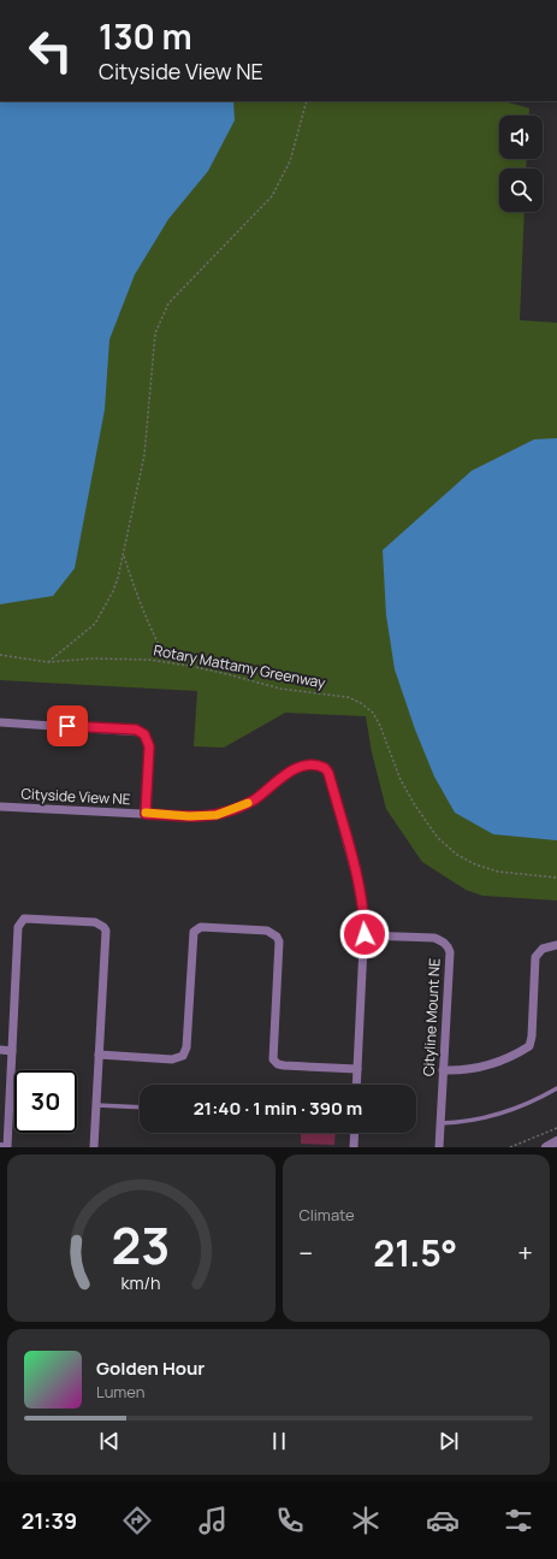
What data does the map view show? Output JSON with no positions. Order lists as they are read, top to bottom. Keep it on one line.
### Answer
{"streets":{"street":["Cityside View NE","Cityline Mount NE"],"path":["Rotary Mattamy Greenway"]},"crossings":[["Cityside View NE","Cityline Mount NE"]],"page":{"turn":["130 m","Cityside View NE"],"limit":"30","trip":"21:40 · 1 min · 390 m","tile":"Climate","heat":["−","21.5°","+"],"song":["Golden Hour","Lumen"],"tabs":"21:39","gauge":["23","km/h"]}}
